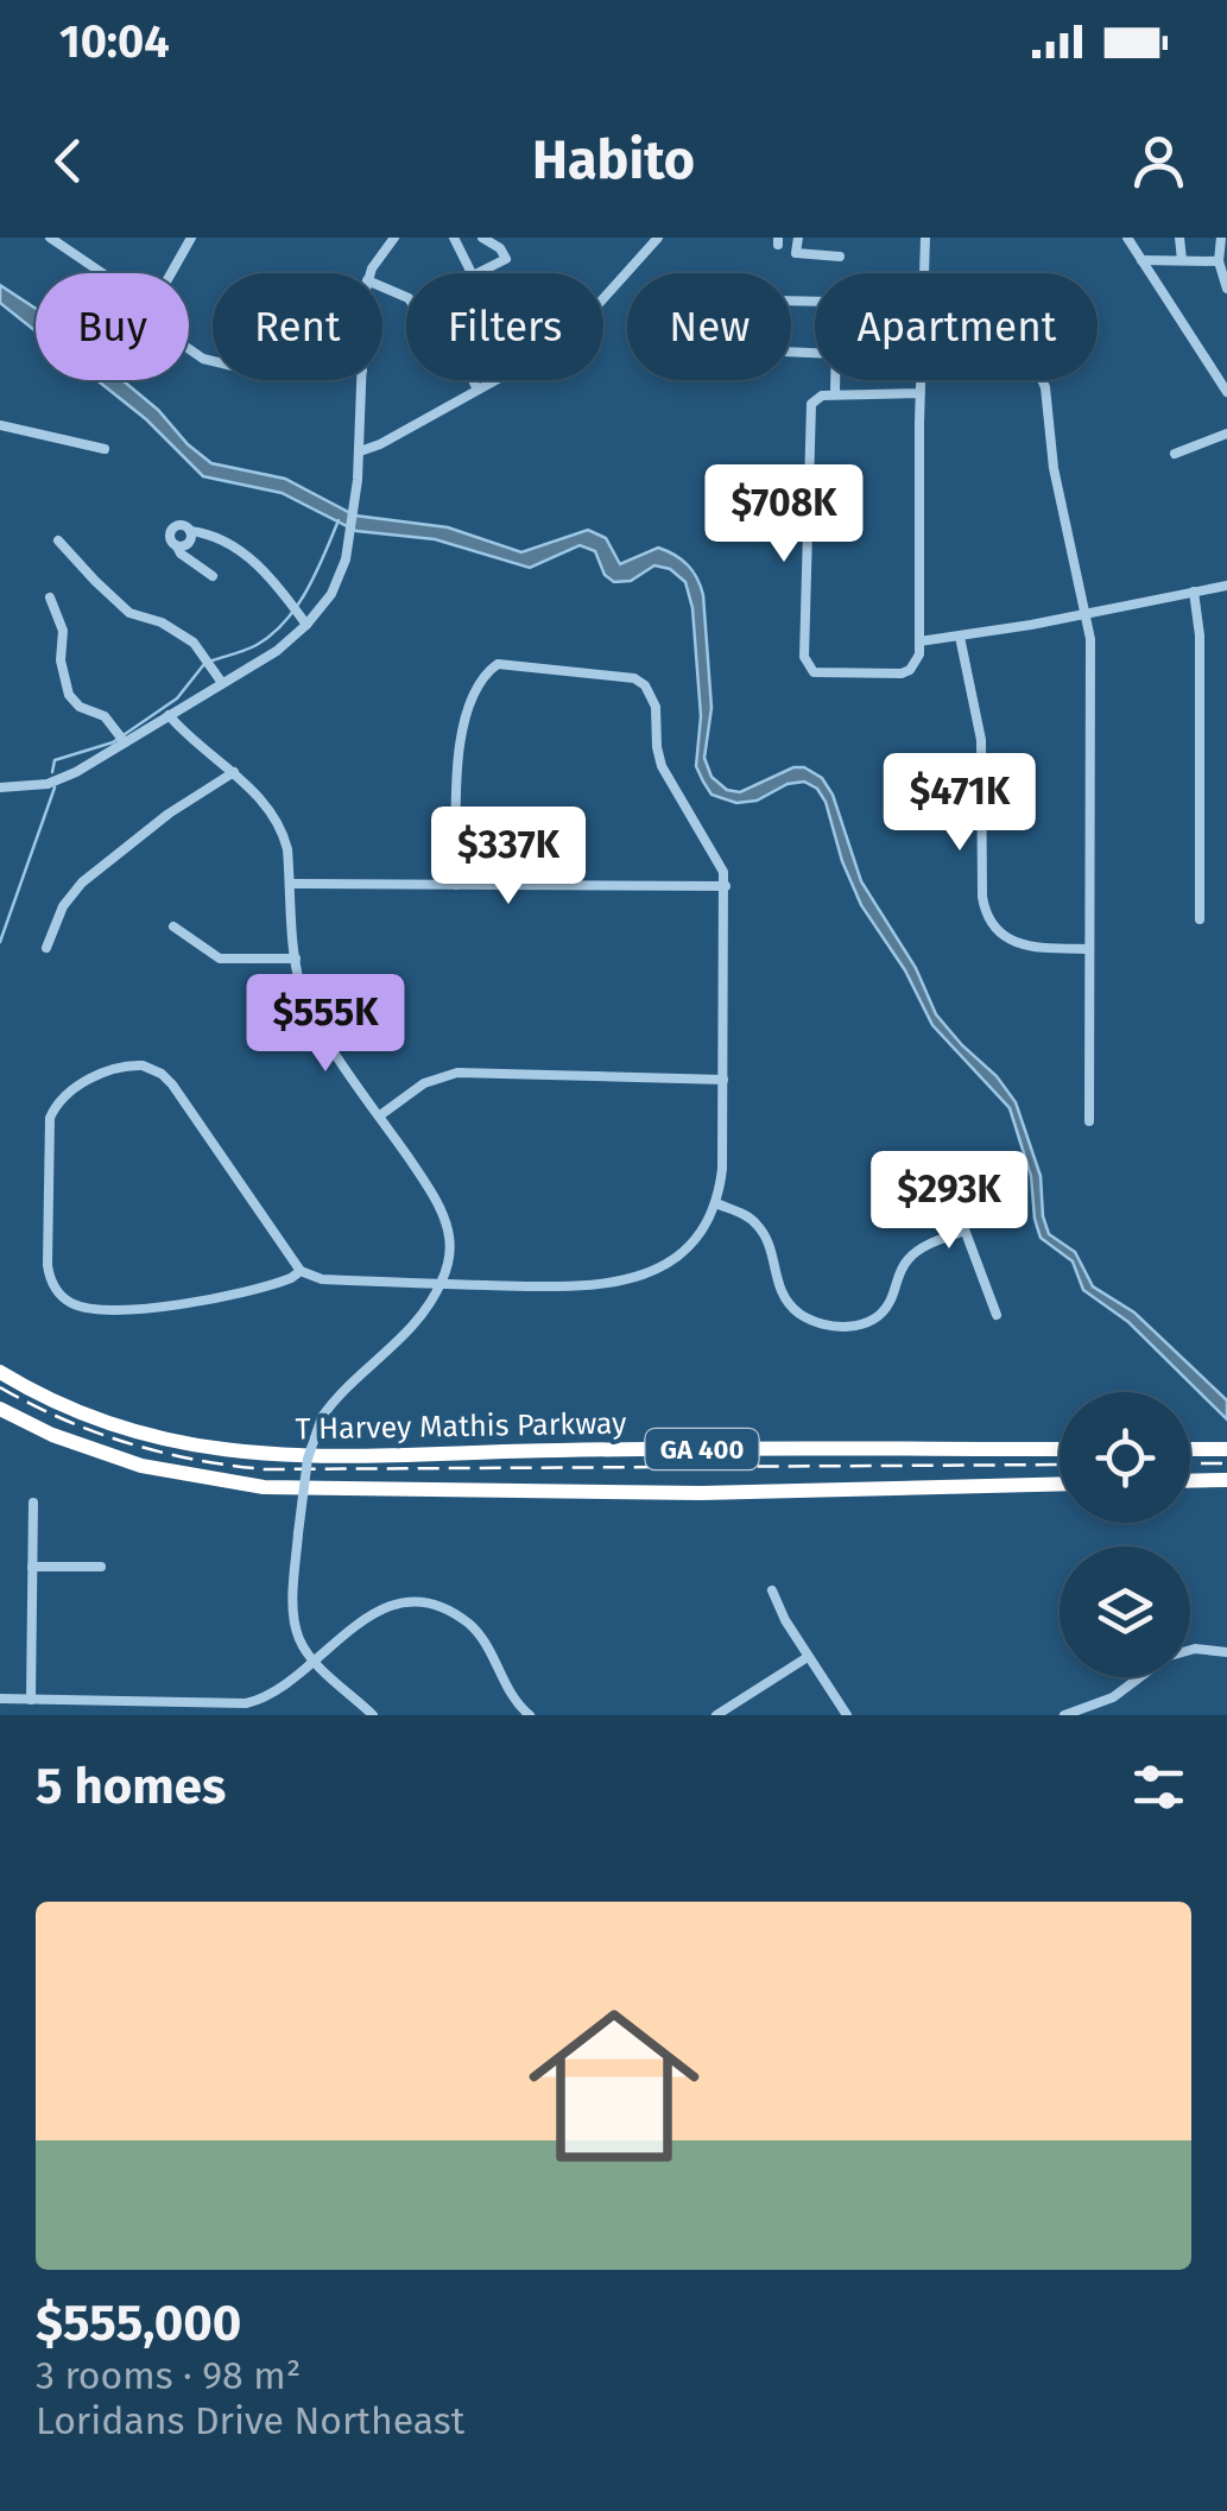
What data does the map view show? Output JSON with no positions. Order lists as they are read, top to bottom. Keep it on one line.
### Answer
{"streets":{"highway":["T Harvey Mathis Parkway","GA 400"]},"page":{"status":"10:04","header":"Habito","chip":["Buy","Rent","Filters","New","Apartment"],"price":["$708K","$471K","$337K","$555K","$293K"],"heading":"5 homes","list":[{"name":"$555,000","note":"3 rooms · 98 m² · Loridans Drive Northeast"}]}}
